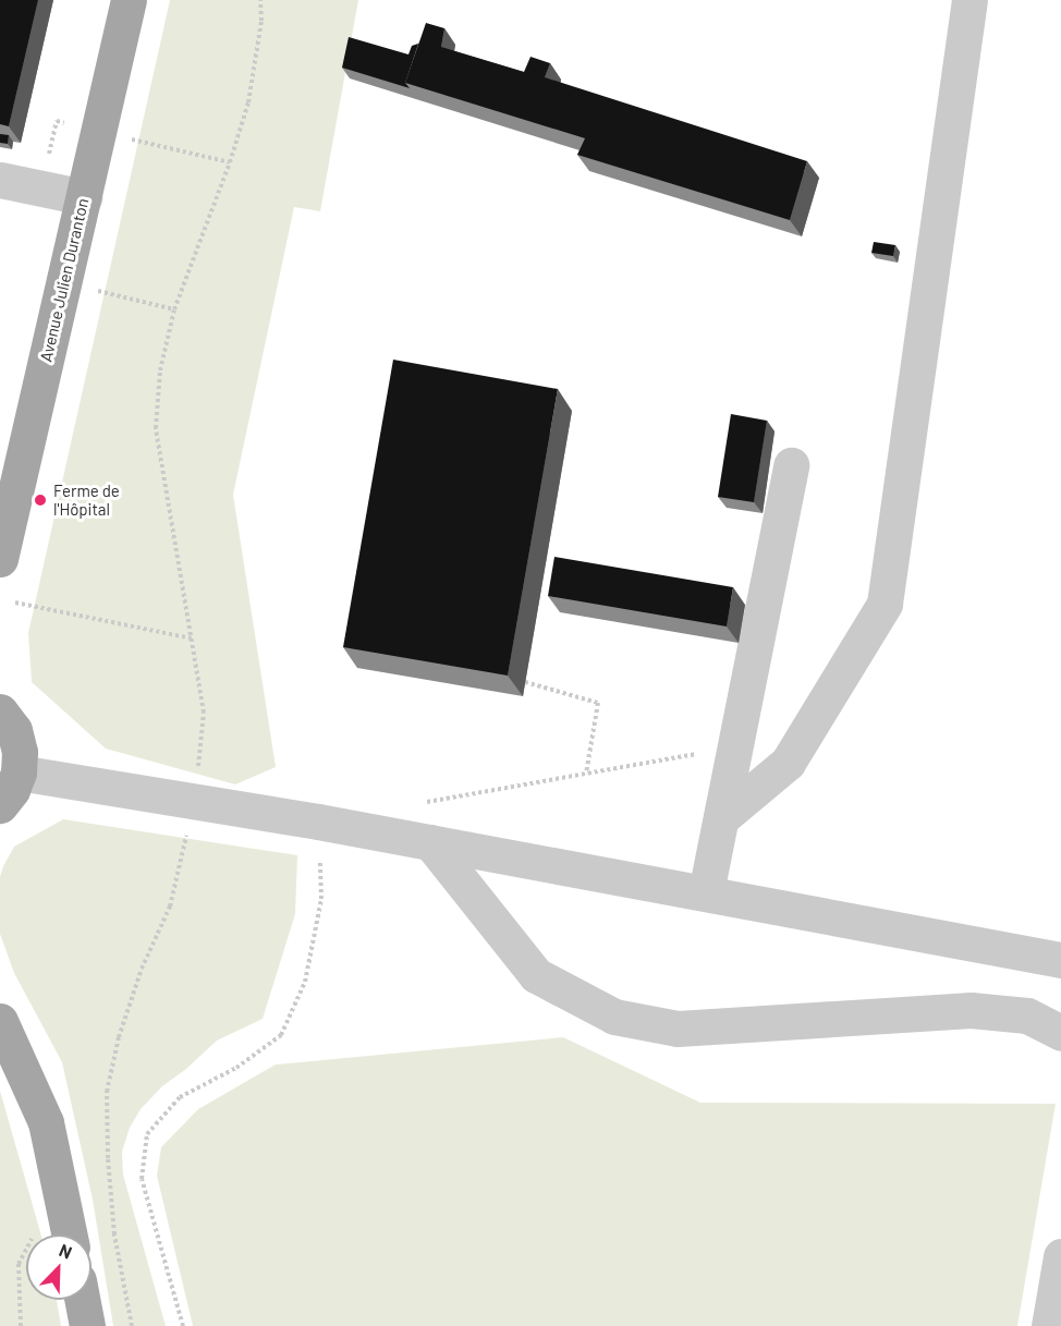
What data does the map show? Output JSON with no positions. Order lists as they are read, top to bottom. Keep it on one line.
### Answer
{"streets":{"main road":["Avenue Julien Duranton"]},"places":["Ferme de l'Hôpital"],"north":"top right"}
